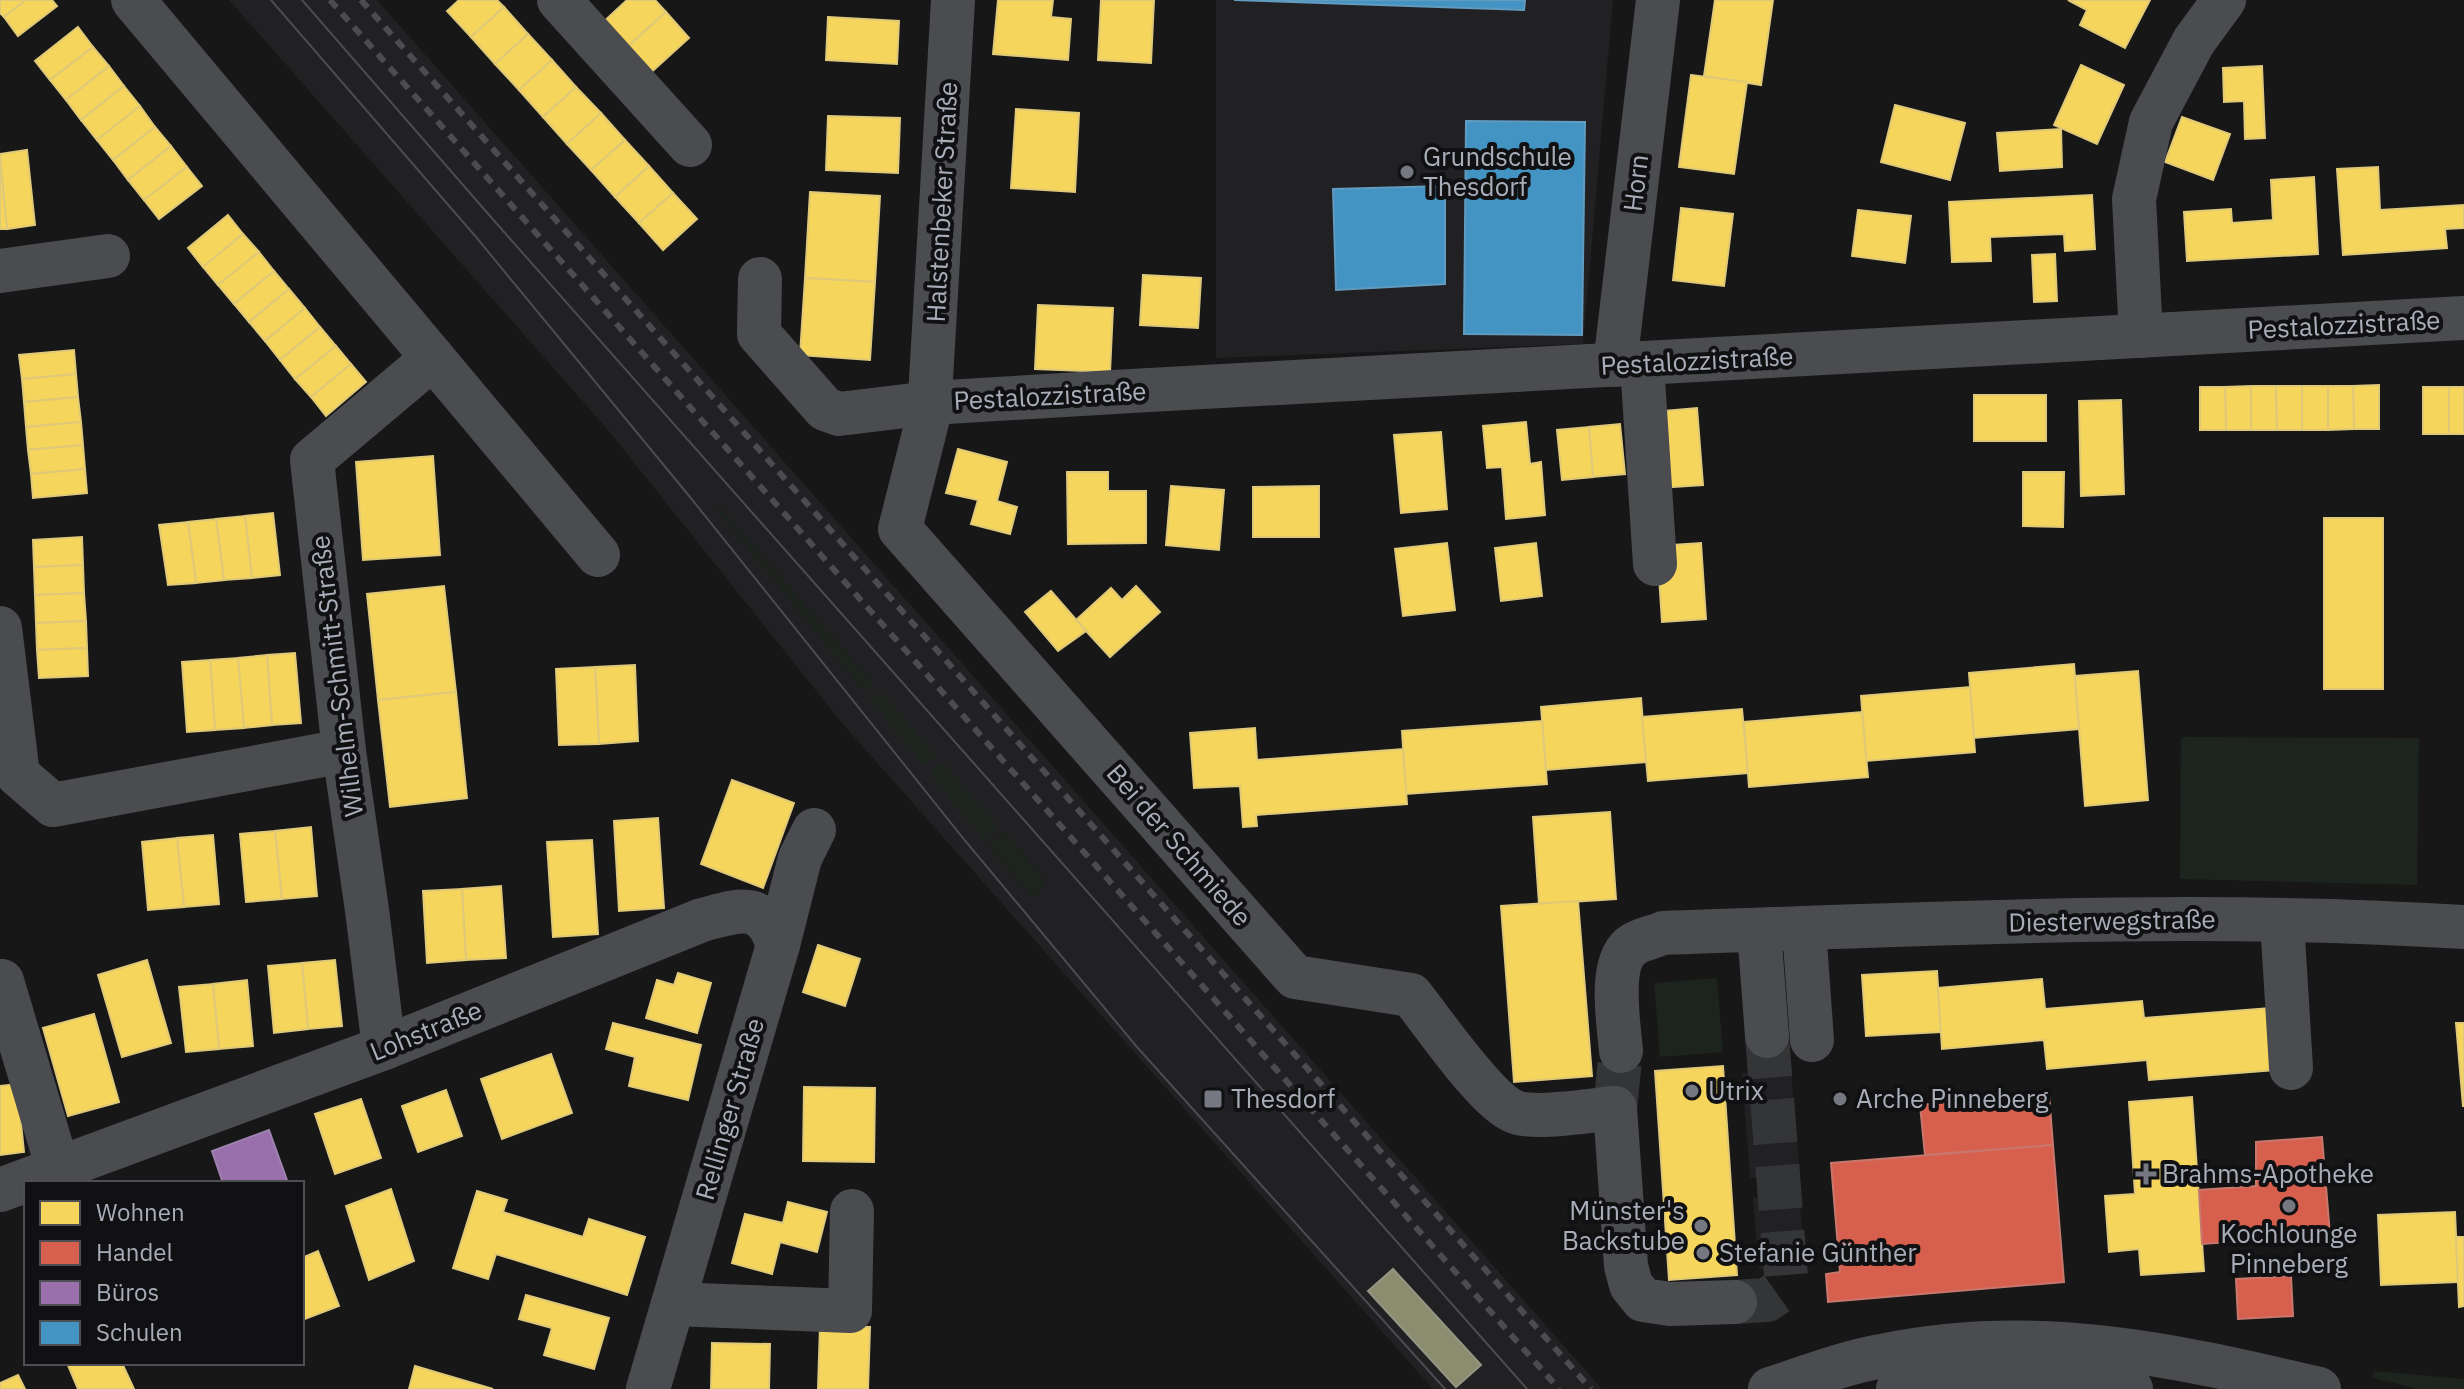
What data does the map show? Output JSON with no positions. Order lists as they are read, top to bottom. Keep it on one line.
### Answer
{"streets":{"street":["Horn","Halstenbeker Straße","Pestalozzistraße","Wilhelm-Schmitt-Straße","Bei der Schmiede","Diesterwegstraße","Lohstraße","Rellinger Straße"]},"crossings":[["Horn","Pestalozzistraße"],["Halstenbeker Straße","Pestalozzistraße"],["Halstenbeker Straße","Bei der Schmiede"],["Pestalozzistraße","Bei der Schmiede"],["Wilhelm-Schmitt-Straße","Lohstraße"],["Lohstraße","Rellinger Straße"]],"places":{"other":["Grundschule Thesdorf","Utrix","Arche Pinneberg","Kochlounge Pinneberg","Münster's Backstube","Stefanie Günther"],"transit":["Thesdorf"],"health":["Brahms-Apotheke"]},"legend":["Wohnen","Handel","Büros","Schulen"]}
